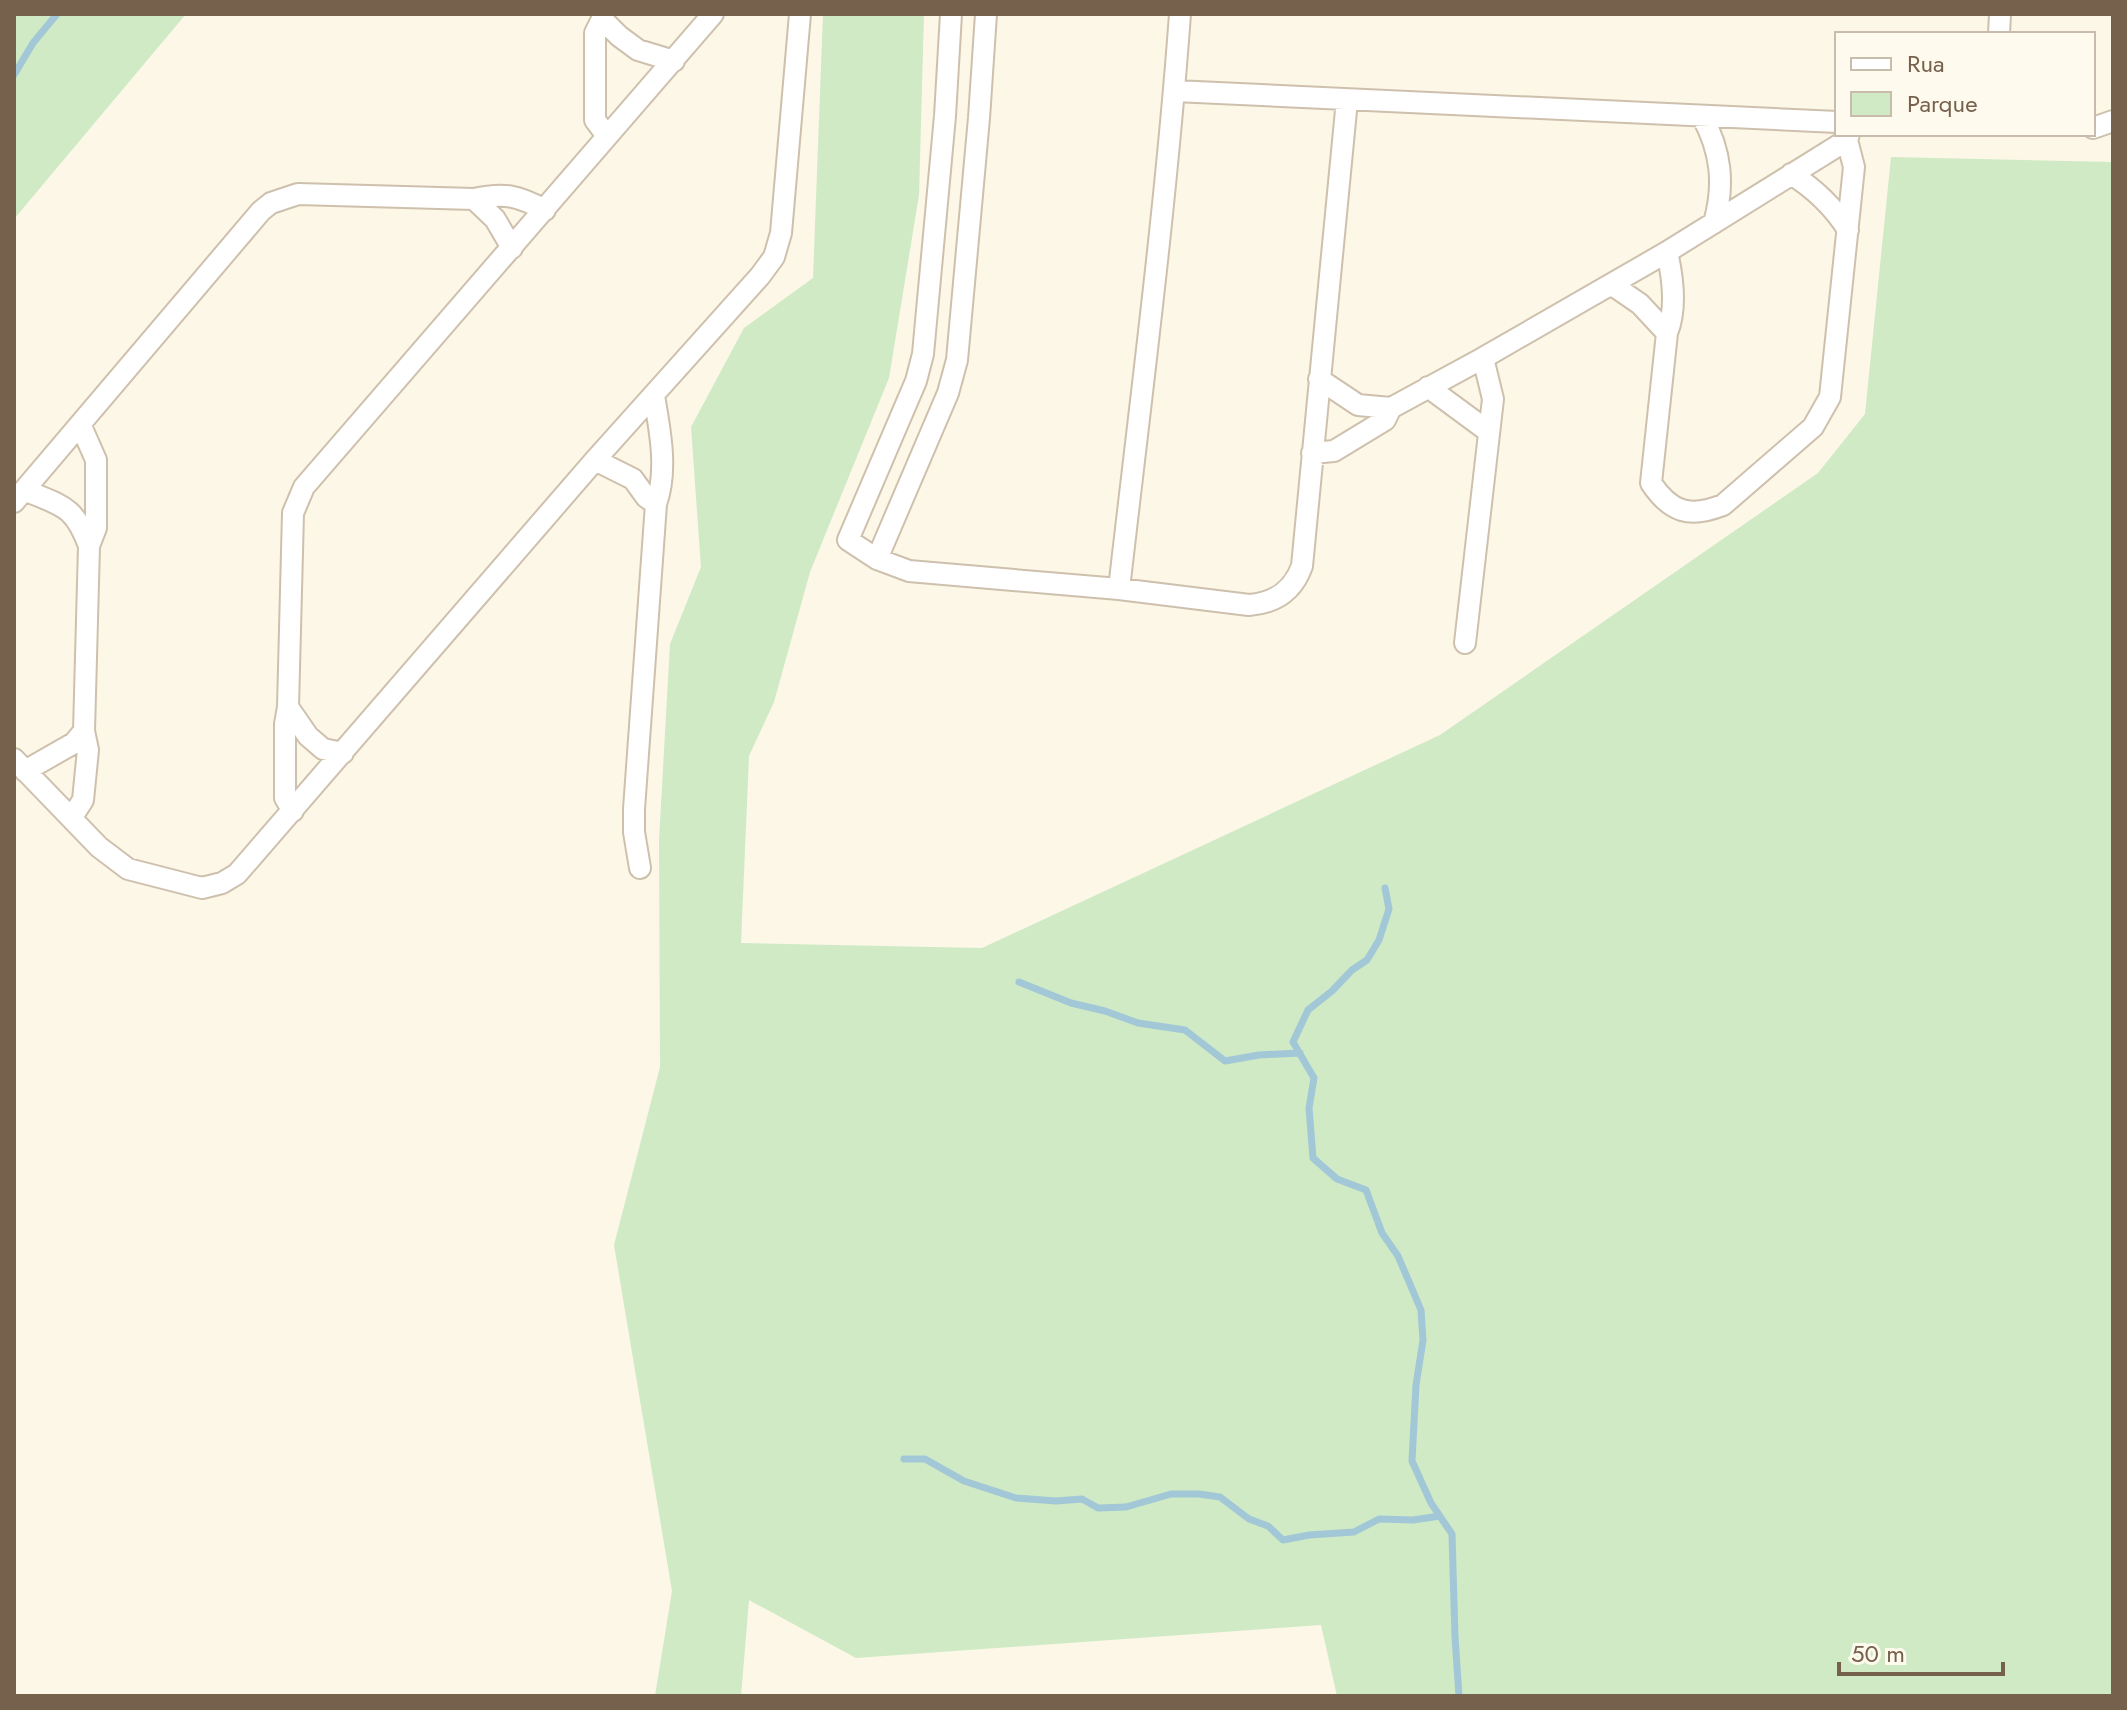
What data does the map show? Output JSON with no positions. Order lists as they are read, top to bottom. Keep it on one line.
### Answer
{"legend":["Rua","Parque"],"scale_bar":"50 m"}
